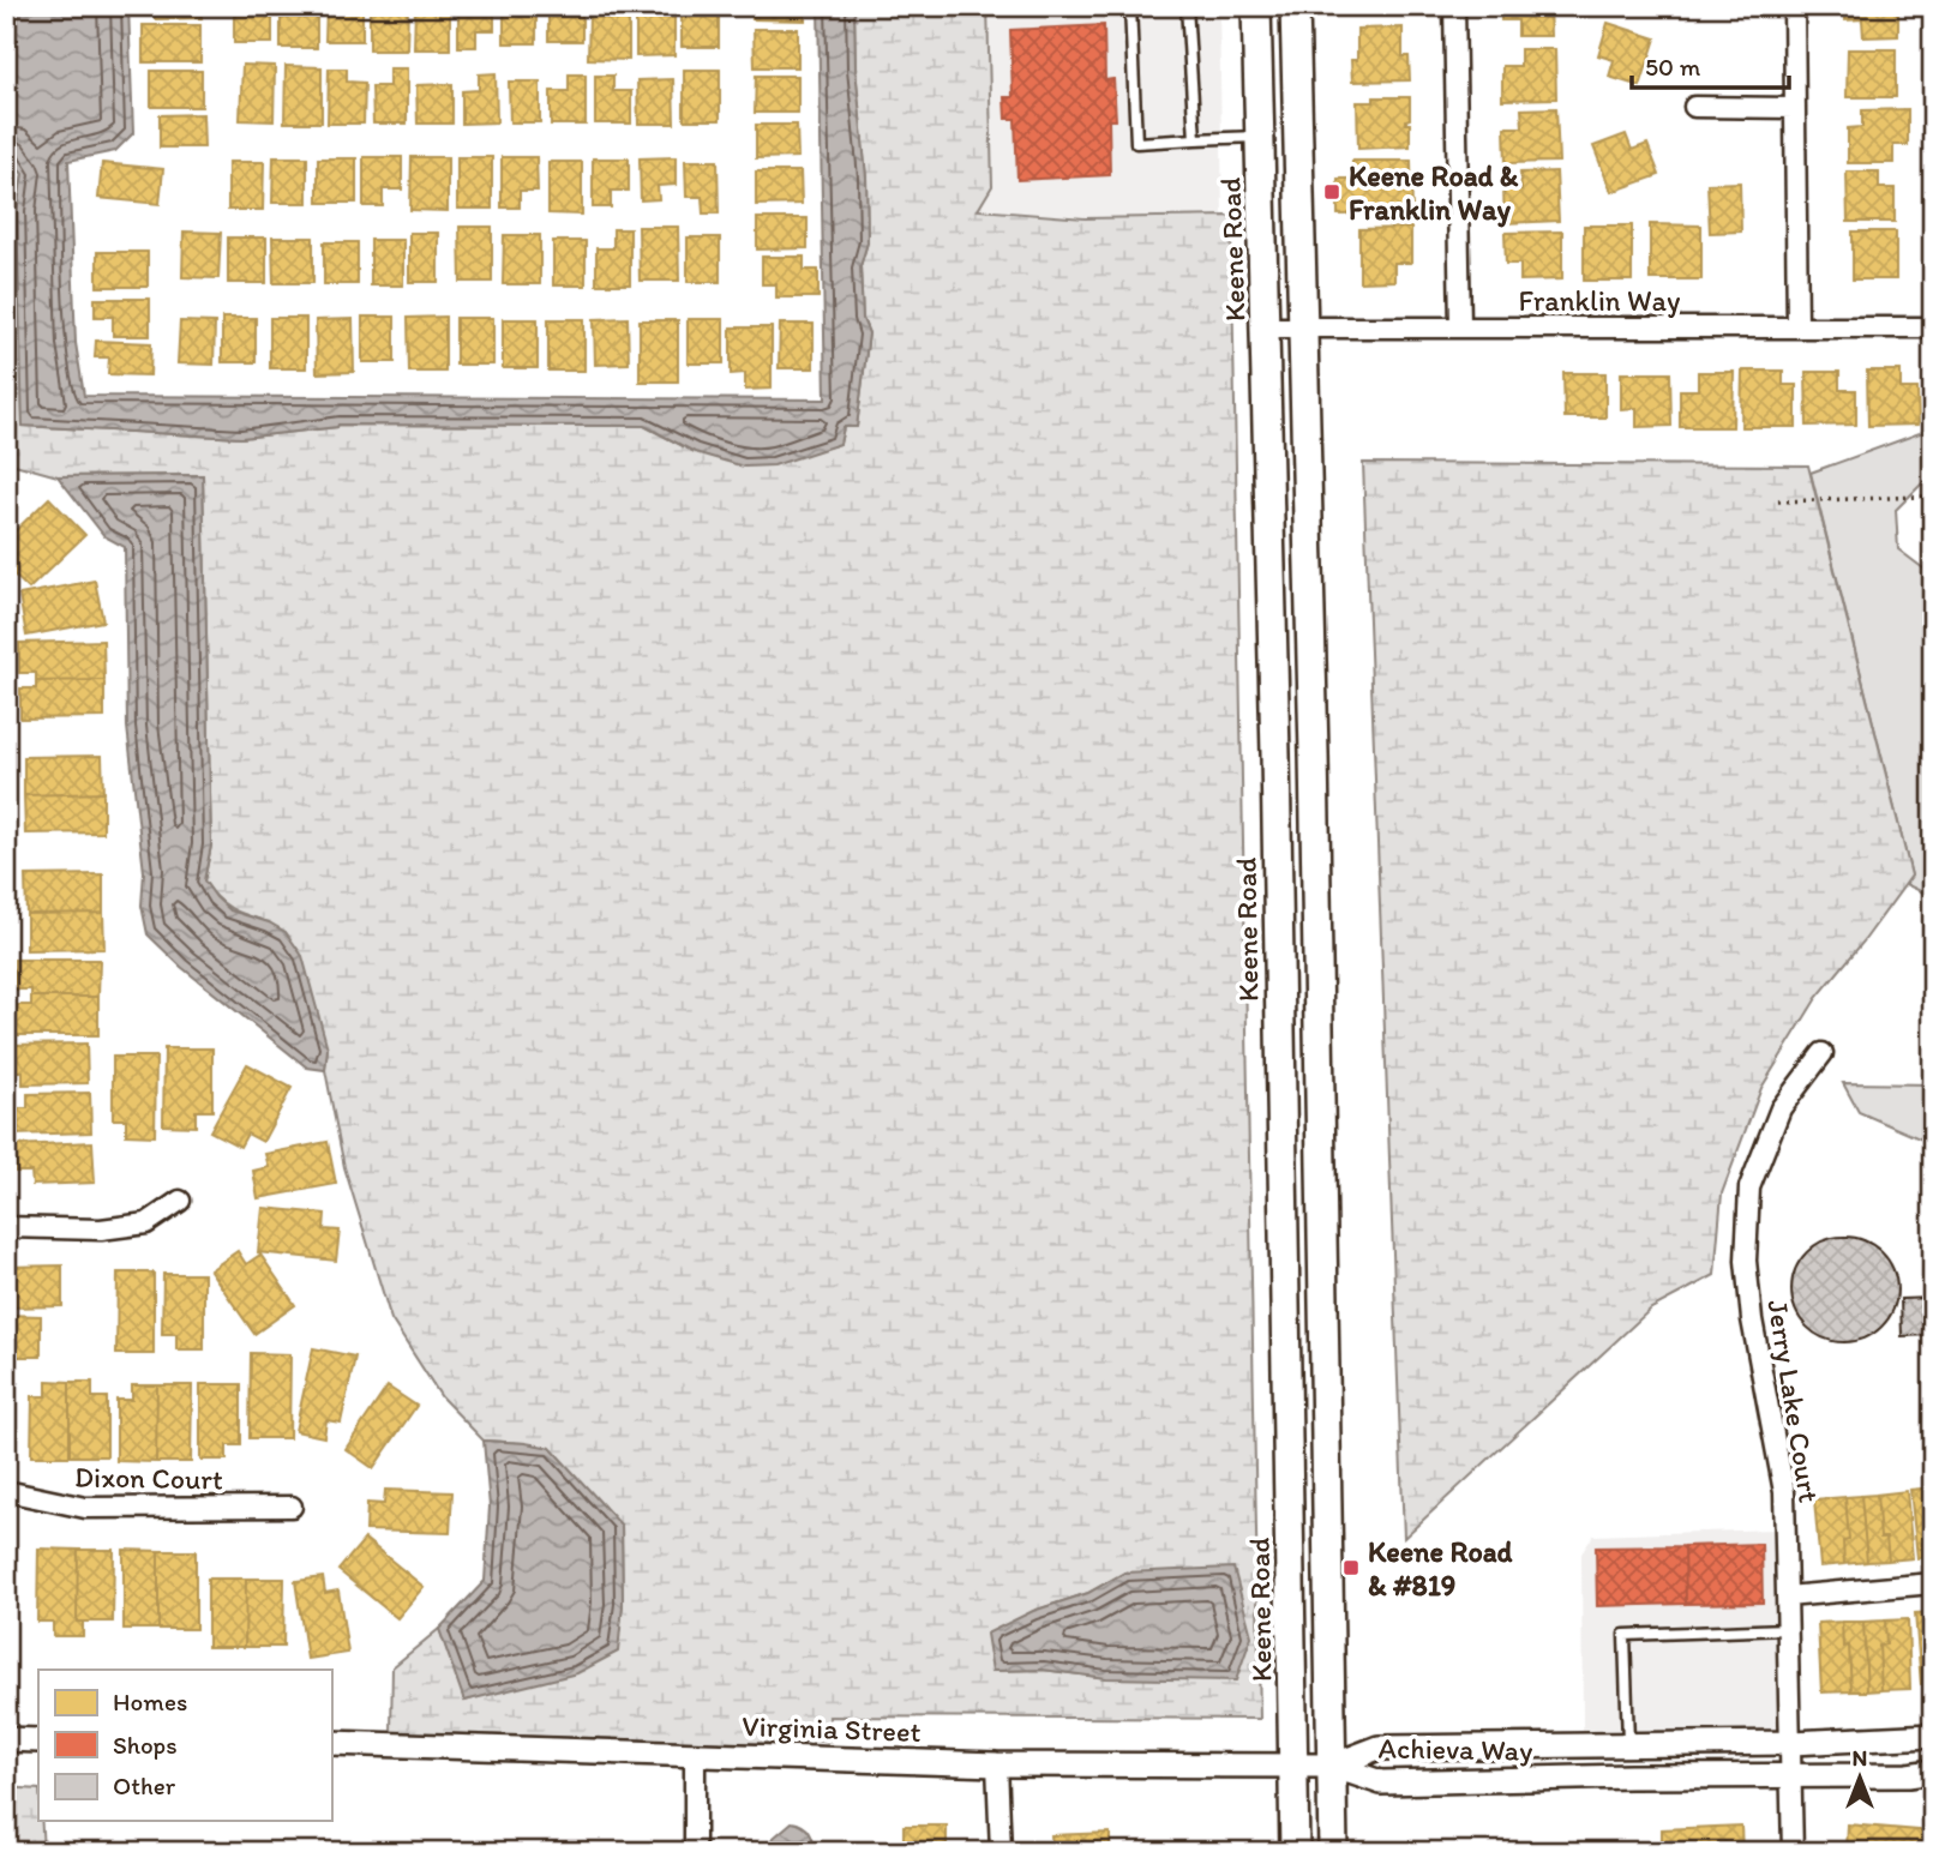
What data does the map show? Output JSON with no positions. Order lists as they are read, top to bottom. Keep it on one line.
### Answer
{"streets":{"main road":["Keene Road"],"street":["Franklin Way","Jerry Lake Court","Dixon Court","Virginia Street","Achieva Way"]},"crossings":[["Keene Road","Franklin Way"],["Keene Road","Virginia Street"],["Jerry Lake Court","Achieva Way"],["Virginia Street","Achieva Way"]],"places":{"transit":["Keene Road & Franklin Way","Keene Road & #819"]},"legend":["Homes","Shops","Other"],"scale_bar":"50 m","north":"top"}
